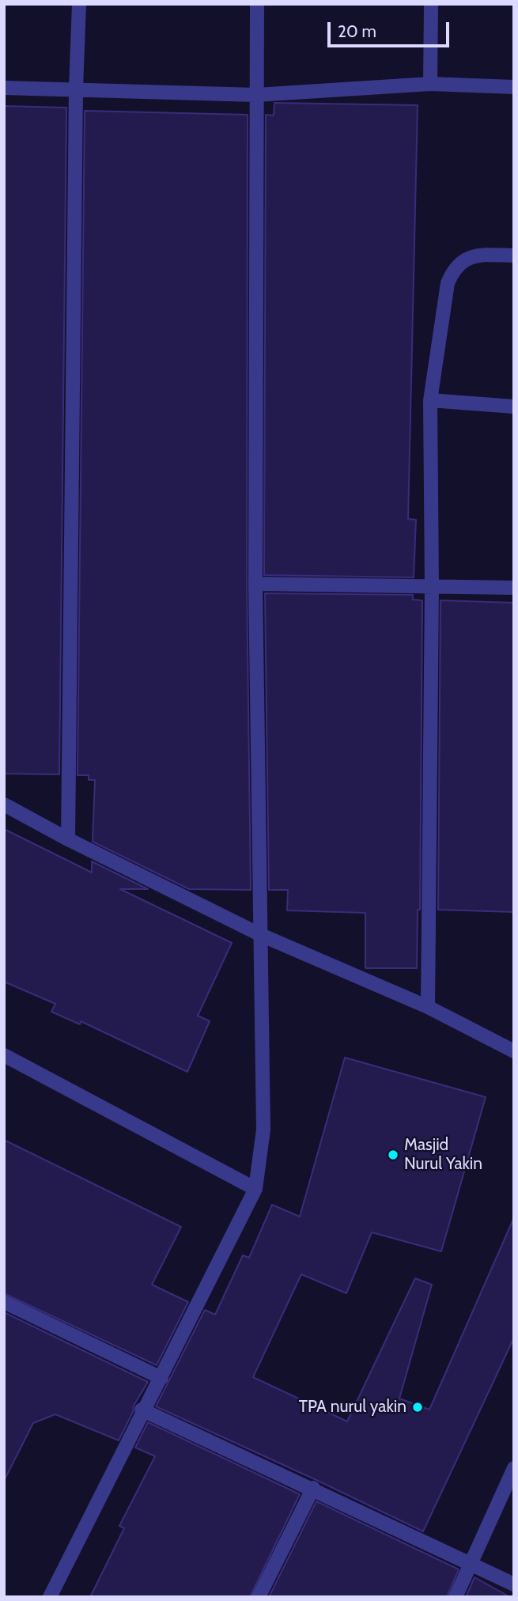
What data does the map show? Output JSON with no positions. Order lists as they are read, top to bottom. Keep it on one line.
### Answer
{"places":["Masjid Nurul Yakin","TPA nurul yakin"],"scale_bar":"20 m"}
